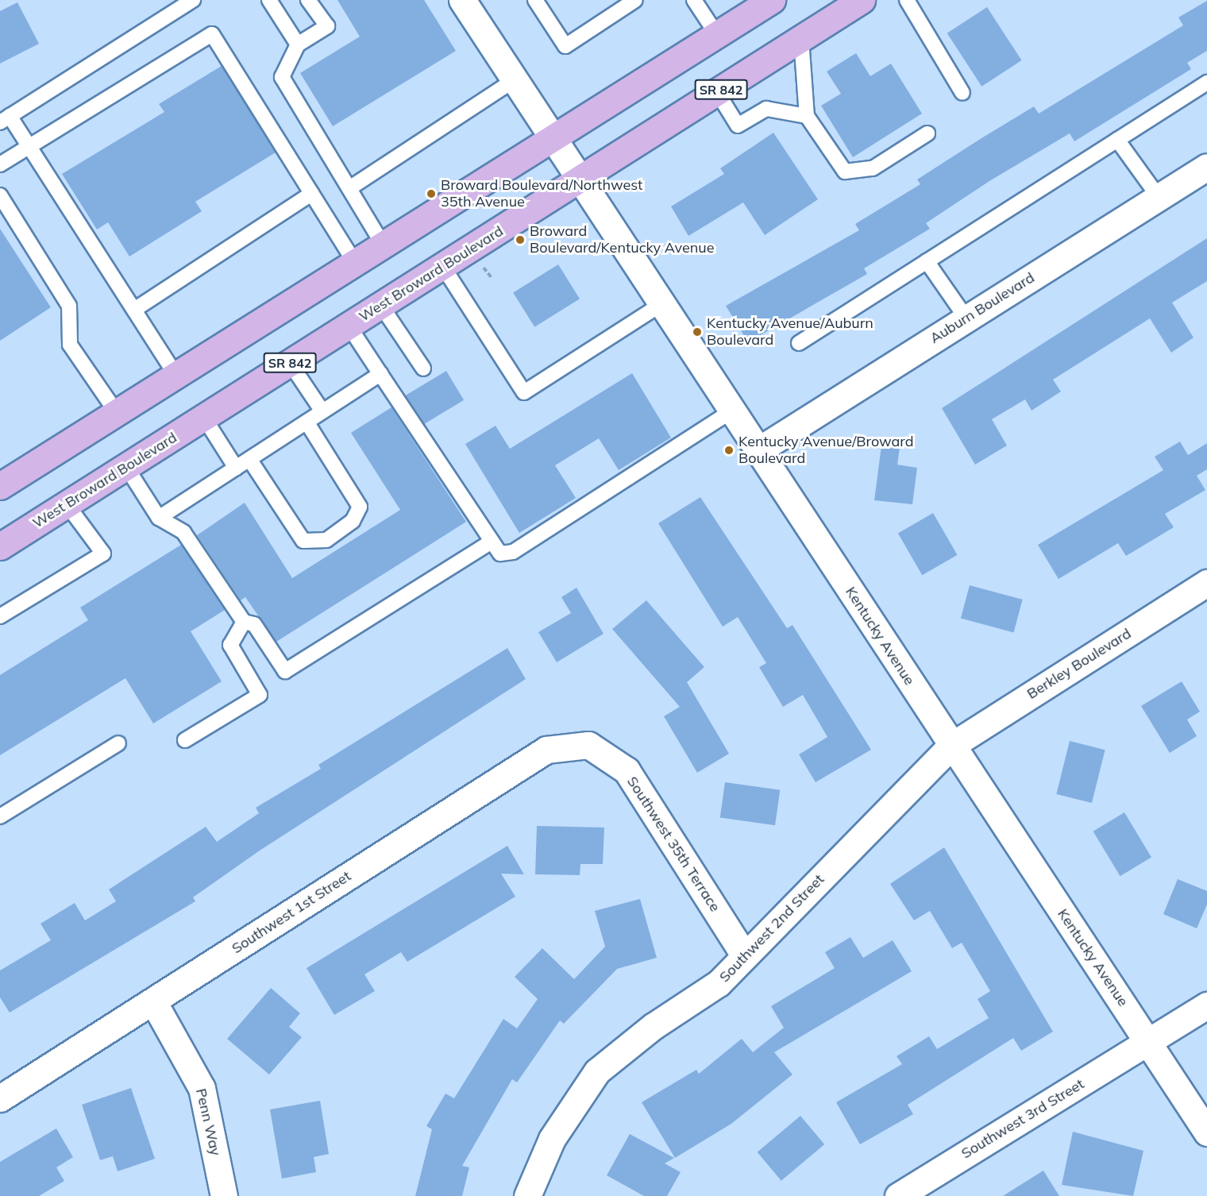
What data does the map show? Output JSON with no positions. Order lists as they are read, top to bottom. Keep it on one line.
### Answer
{"streets":{"main road":["SR 842","West Broward Boulevard"],"street":["Auburn Boulevard","Kentucky Avenue","Berkley Boulevard","Southwest 35th Terrace","Southwest 1st Street","Southwest 2nd Street","Southwest 3rd Street","Penn Way"]},"crossings":[["West Broward Boulevard","Kentucky Avenue"],["Auburn Boulevard","Kentucky Avenue"],["Kentucky Avenue","Berkley Boulevard"],["Kentucky Avenue","Southwest 2nd Street"],["Kentucky Avenue","Southwest 3rd Street"],["Berkley Boulevard","Southwest 2nd Street"],["Southwest 35th Terrace","Southwest 1st Street"],["Southwest 35th Terrace","Southwest 2nd Street"],["Southwest 1st Street","Penn Way"]],"places":["Broward Boulevard/Northwest 35th Avenue","Broward Boulevard/Kentucky Avenue","Kentucky Avenue/Auburn Boulevard","Kentucky Avenue/Broward Boulevard"]}
